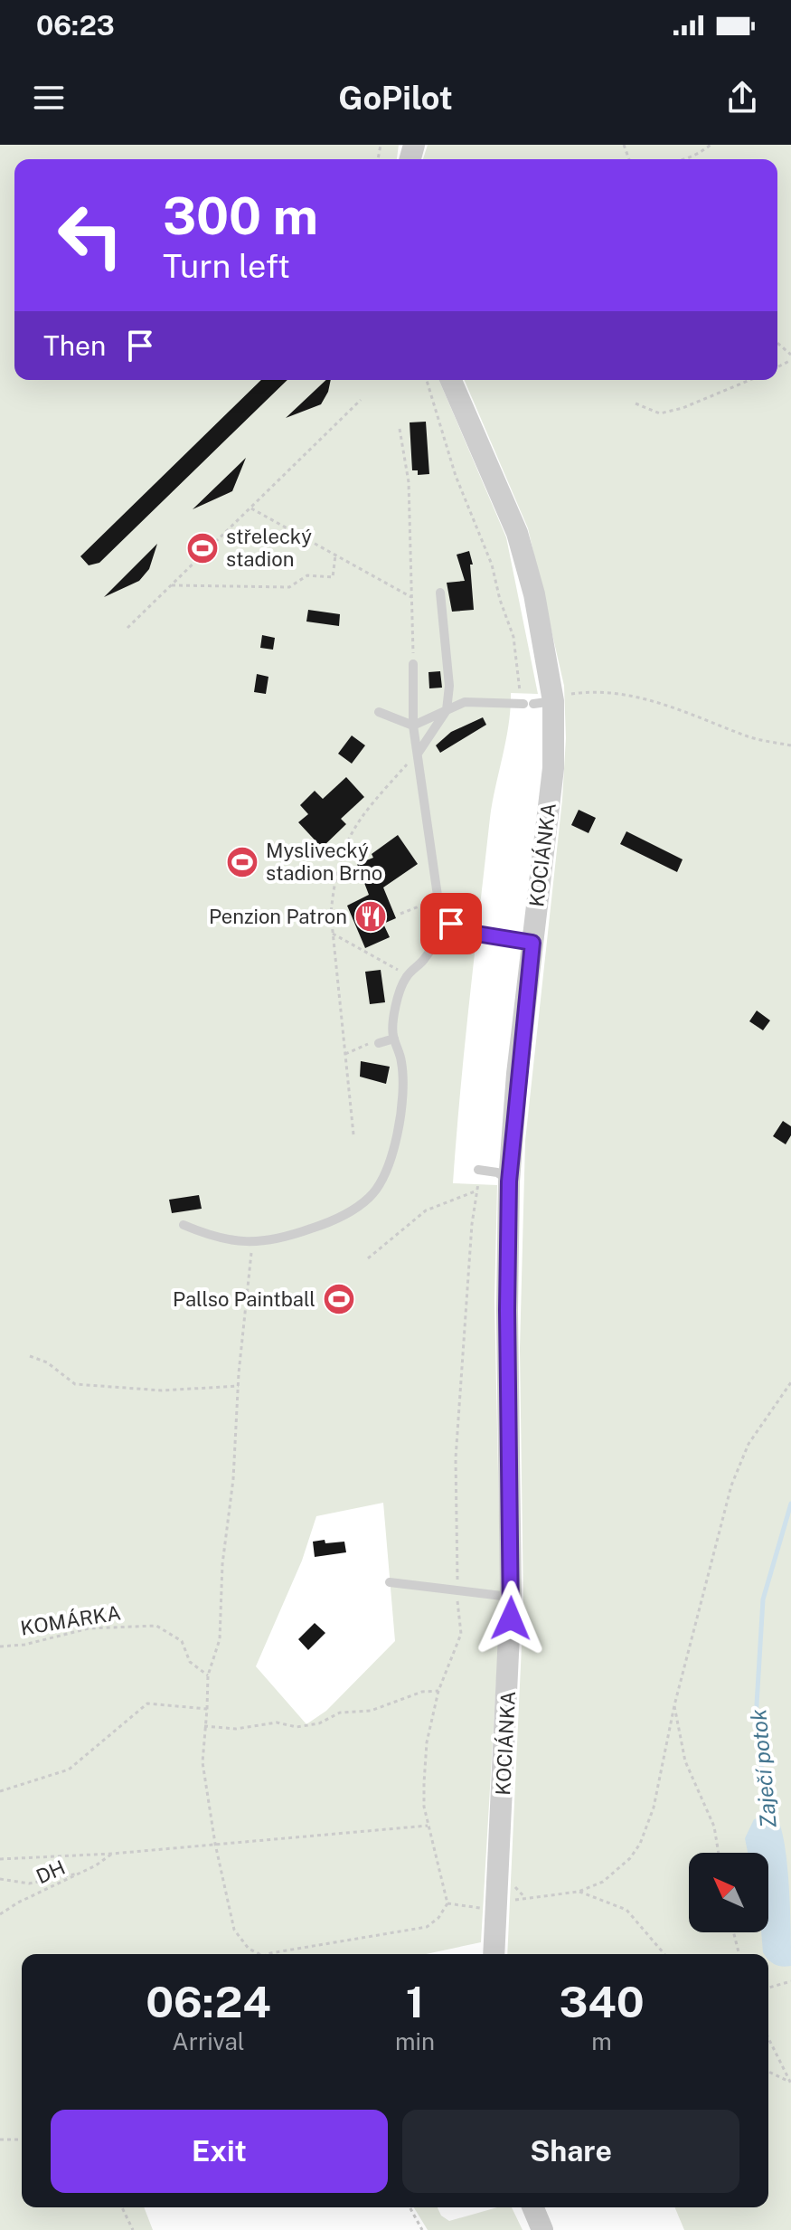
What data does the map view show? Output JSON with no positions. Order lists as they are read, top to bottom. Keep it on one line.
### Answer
{"streets":{"street":["KOCIÁNKA"],"path":["KOMÁRKA","DH"]},"water":["Zaječí potok"],"places":{"sports":["střelecký stadion","Myslivecký stadion Brno","Pallso Paintball"],"restaurant":["Penzion Patron"]},"north":"top left","page":{"status":"06:23","header":"GoPilot","turn":["300 m","Turn left"],"then":"Then","eta":["06:24","Arrival","1","min","340","m"],"buttons":["Exit","Share"]}}
